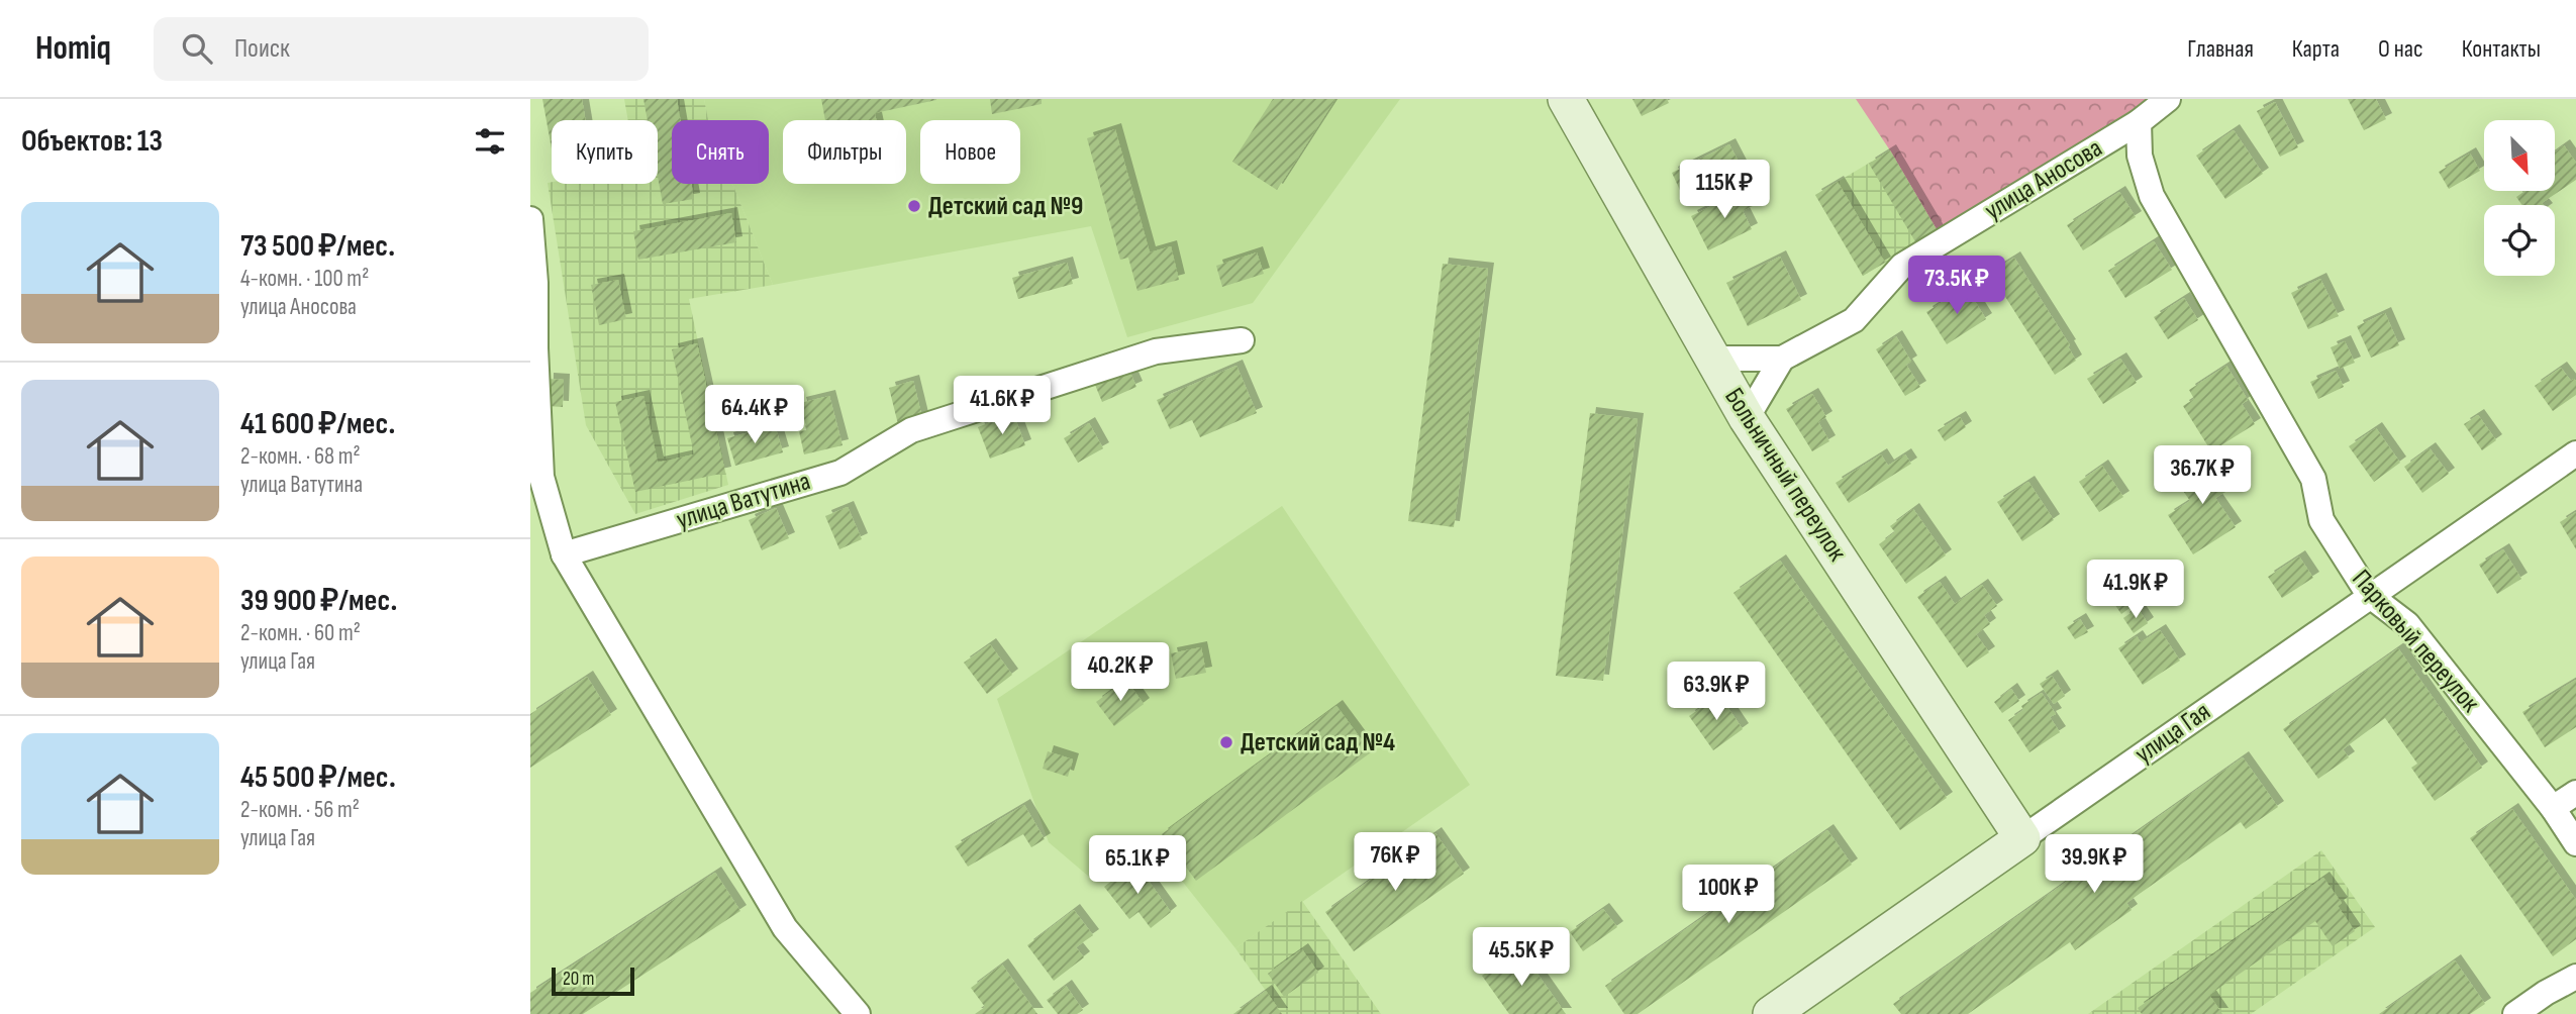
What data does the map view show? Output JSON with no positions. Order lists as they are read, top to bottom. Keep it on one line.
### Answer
{"streets":{"street":["улица Аносова","Больничный переулок","улица Ватутина","Парковый переулок","улица Гая"]},"crossings":[["улица Аносова","Больничный переулок"],["улица Аносова","Парковый переулок"],["Больничный переулок","улица Гая"],["Парковый переулок","улица Гая"]],"places":["Детский сад №9","Детский сад №4"],"scale_bar":"20 m","north":"bottom right","page":{"header":"Homiq","search":"Поиск","nav":["Главная","Карта","О нас","Контакты"],"heading":"Объектов: 13","chip":["Купить","Снять","Фильтры","Новое"],"price":["115K ₽","73.5K ₽","41.6K ₽","64.4K ₽","36.7K ₽","41.9K ₽","40.2K ₽","63.9K ₽","76K ₽","39.9K ₽","65.1K ₽","100K ₽","45.5K ₽"],"list":[{"name":"73 500 ₽/мес.","note":"4-комн. · 100 m² · улица Аносова"},{"name":"41 600 ₽/мес.","note":"2-комн. · 68 m² · улица Ватутина"},{"name":"39 900 ₽/мес.","note":"2-комн. · 60 m² · улица Гая"},{"name":"45 500 ₽/мес.","note":"2-комн. · 56 m² · улица Гая"}],"scale":"20 m"}}
